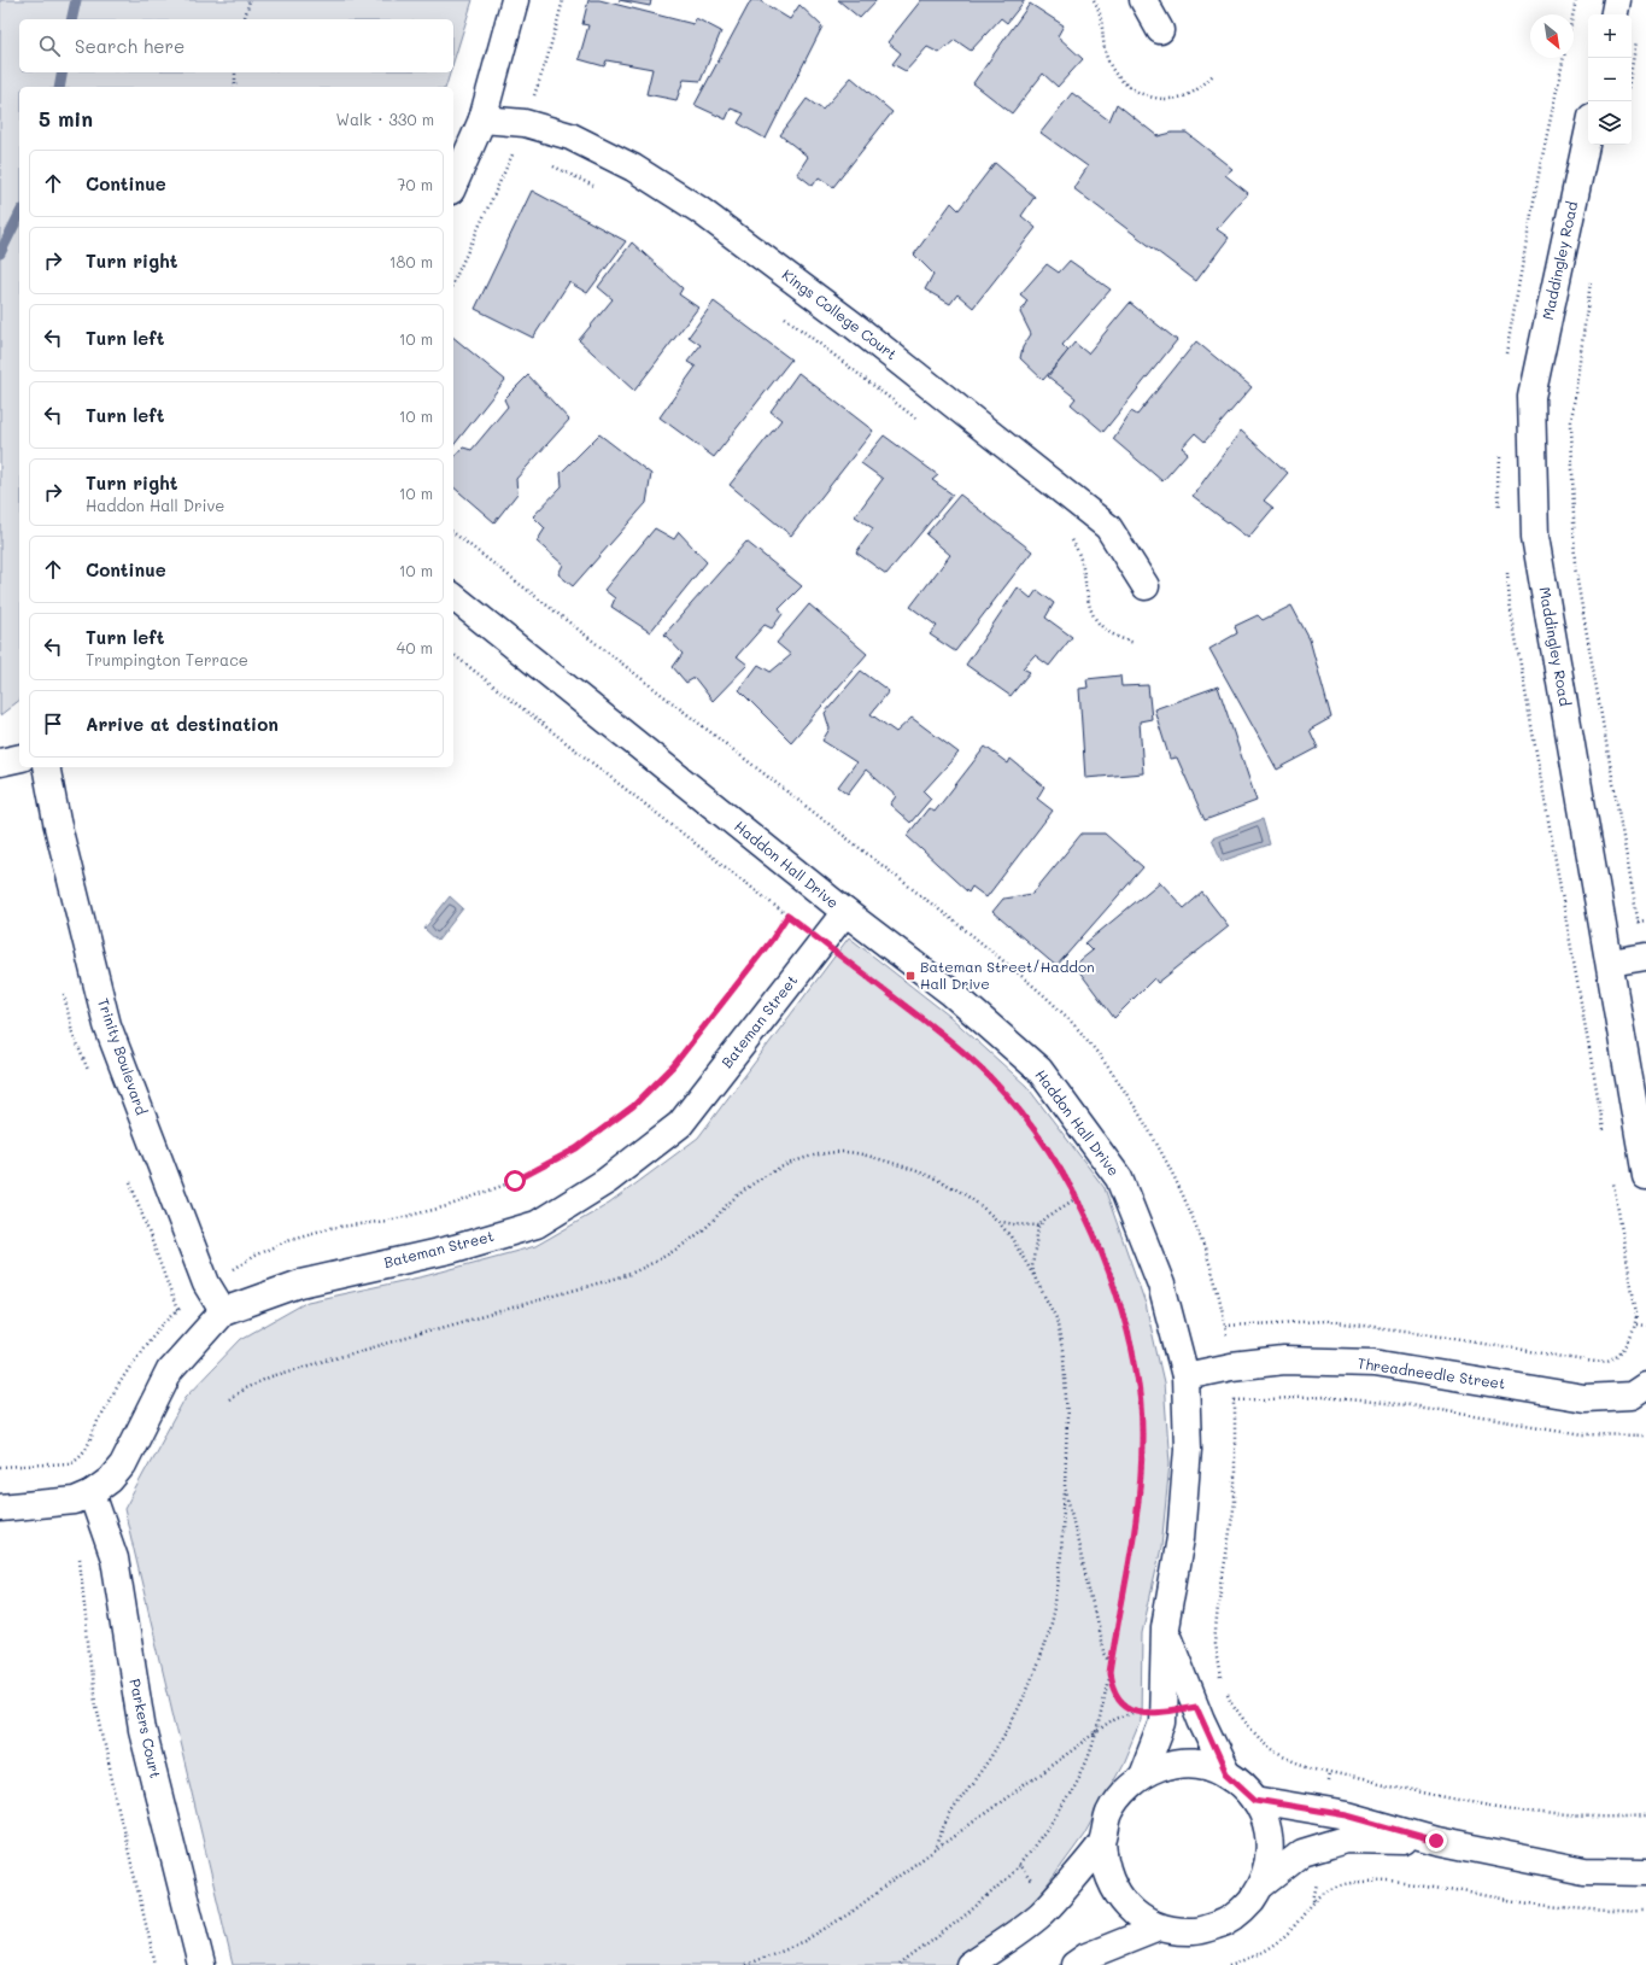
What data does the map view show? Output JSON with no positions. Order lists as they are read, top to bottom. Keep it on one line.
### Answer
{"streets":{"street":["Maddingley Road","Kings College Court","Haddon Hall Drive","Bateman Street","Trinity Boulevard","Threadneedle Street","Parkers Court"]},"crossings":[["Haddon Hall Drive","Bateman Street"],["Haddon Hall Drive","Threadneedle Street"],["Bateman Street","Trinity Boulevard"],["Bateman Street","Parkers Court"]],"places":{"transit":["Bateman Street/Haddon Hall Drive"]},"north":"bottom right","page":{"map_buttons":["+","−"],"search":"Search here","heading":["5 min","Walk · 330 m"],"list":[["Continue","70 m"],["Turn right","180 m"],["Turn left","10 m"],["Turn left","10 m"],["Turn right","Haddon Hall Drive","10 m"],["Continue","10 m"],["Turn left","Trumpington Terrace","40 m"],"Arrive at destination"]}}
